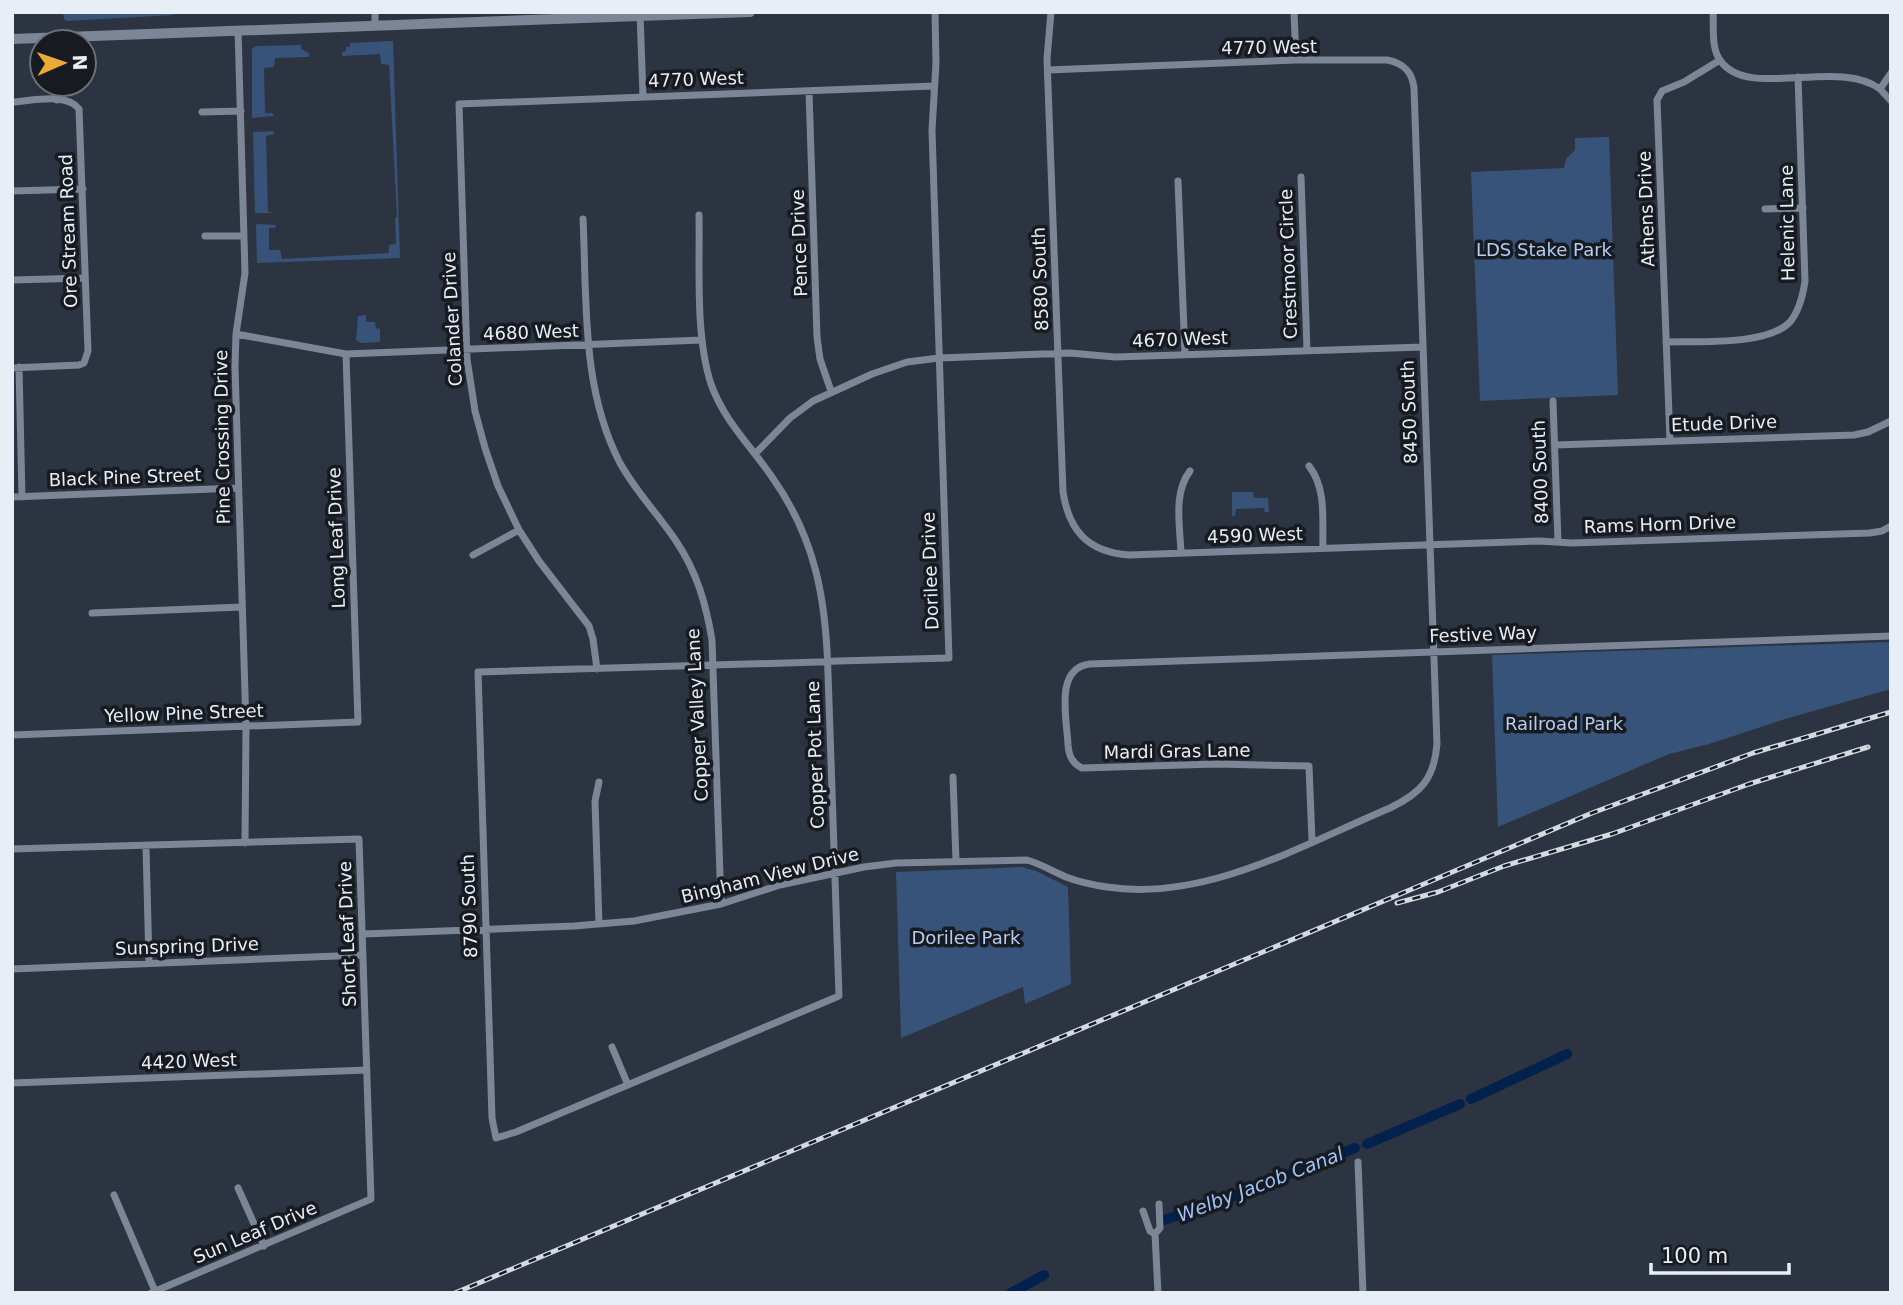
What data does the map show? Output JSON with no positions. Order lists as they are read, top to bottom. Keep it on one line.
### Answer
{"streets":{"street":["4770 West","Athens Drive","Helenic Lane","Ore Stream Road","Pence Drive","Crestmoor Circle","8580 South","Colander Drive","4680 West","4670 West","8450 South","Etude Drive","Pine Crossing Drive","8400 South","Black Pine Street","Rams Horn Drive","4590 West","Long Leaf Drive","Dorilee Drive","Festive Way","Yellow Pine Street","Copper Valley Lane","Mardi Gras Lane","Copper Pot Lane","Bingham View Drive","8790 South","Short Leaf Drive","Sunspring Drive","4420 West","Sun Leaf Drive"]},"crossings":[["4770 West","Pence Drive"],["4770 West","8580 South"],["4770 West","Colander Drive"],["4770 West","8450 South"],["4770 West","Dorilee Drive"],["Athens Drive","Helenic Lane"],["Athens Drive","Etude Drive"],["Pence Drive","4670 West"],["Crestmoor Circle","4670 West"],["8580 South","4670 West"],["8580 South","4590 West"],["Colander Drive","4680 West"],["Colander Drive","Dorilee Drive"],["4680 West","Pine Crossing Drive"],["4680 West","Long Leaf Drive"],["4680 West","Copper Valley Lane"],["4680 West","Copper Pot Lane"],["4670 West","8450 South"],["4670 West","Dorilee Drive"],["4670 West","Copper Pot Lane"],["8450 South","Rams Horn Drive"],["8450 South","4590 West"],["8450 South","Festive Way"],["8450 South","Bingham View Drive"],["Etude Drive","8400 South"],["Pine Crossing Drive","Black Pine Street"],["Pine Crossing Drive","Yellow Pine Street"],["Pine Crossing Drive","Short Leaf Drive"],["8400 South","Rams Horn Drive"],["Rams Horn Drive","4590 West"],["Long Leaf Drive","Yellow Pine Street"],["Dorilee Drive","Copper Valley Lane"],["Dorilee Drive","Copper Pot Lane"],["Dorilee Drive","8790 South"],["Festive Way","Mardi Gras Lane"],["Copper Valley Lane","Bingham View Drive"],["Mardi Gras Lane","Bingham View Drive"],["Copper Pot Lane","Bingham View Drive"],["Copper Pot Lane","8790 South"],["Bingham View Drive","8790 South"],["Bingham View Drive","Short Leaf Drive"],["Short Leaf Drive","Sunspring Drive"],["Short Leaf Drive","4420 West"],["Short Leaf Drive","Sun Leaf Drive"]],"water":["Welby Jacob Canal"],"parks":["LDS Stake Park","Railroad Park","Dorilee Park"],"scale_bar":"100 m","north":"right"}
